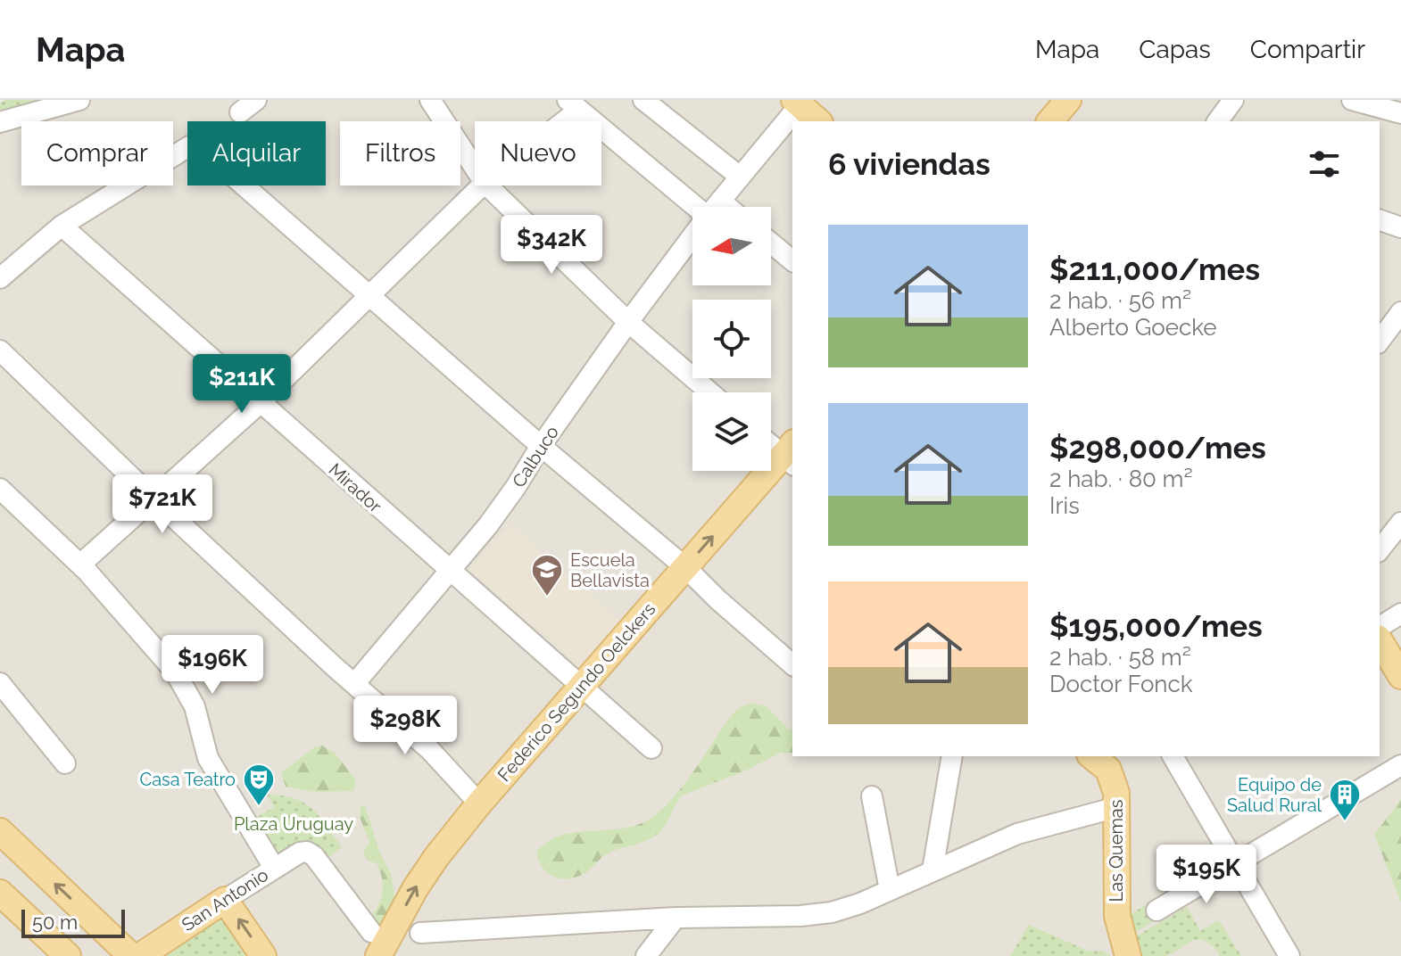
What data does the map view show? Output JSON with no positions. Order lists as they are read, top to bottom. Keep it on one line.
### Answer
{"streets":{"main road":["Federico Segundo Oelckers","Las Quemas","San Antonio"],"street":["Calbuco","Mirador"]},"crossings":[["Calbuco","Mirador"],["Mirador","Federico Segundo Oelckers"],["Federico Segundo Oelckers","San Antonio"]],"one_way":["Federico Segundo Oelckers"],"parks":["Plaza Uruguay"],"places":{"school or university":["Escuela Bellavista"],"theatre":["Casa Teatro"],"building":["Equipo de Salud Rural"]},"scale_bar":"50 m","north":"left","page":{"header":"Mapa","nav":["Mapa","Capas","Compartir"],"chip":["Comprar","Alquilar","Filtros","Nuevo"],"heading":"6 viviendas","list":[{"name":"$211,000/mes","note":"2 hab. · 56 m² · Alberto Goecke"},{"name":"$298,000/mes","note":"2 hab. · 80 m² · Iris"},{"name":"$195,000/mes","note":"2 hab. · 58 m² · Doctor Fonck"}],"price":["$342K","$211K","$721K","$196K","$298K","$195K"],"scale":"50 m"}}
